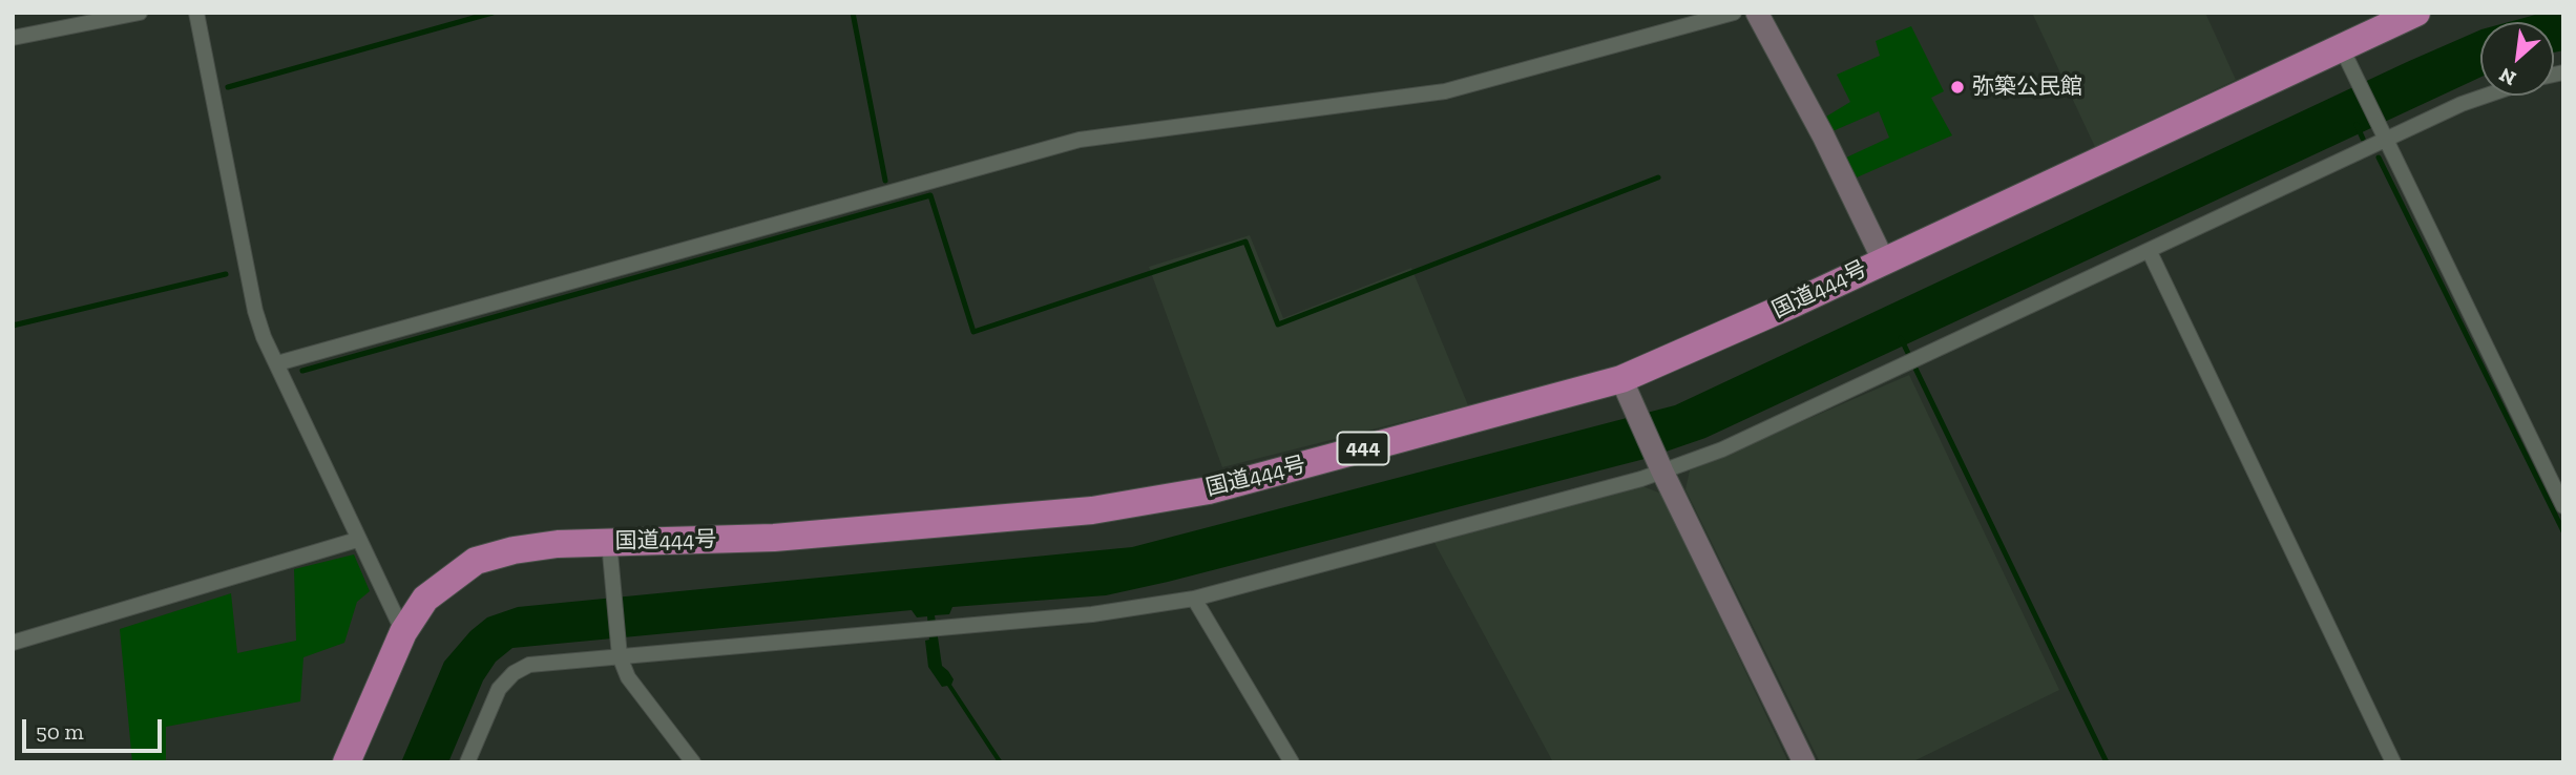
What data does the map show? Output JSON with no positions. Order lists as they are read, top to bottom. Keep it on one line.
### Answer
{"streets":{"highway":["国道444号","444"]},"places":["弥築公民館"],"scale_bar":"50 m","north":"bottom left"}
